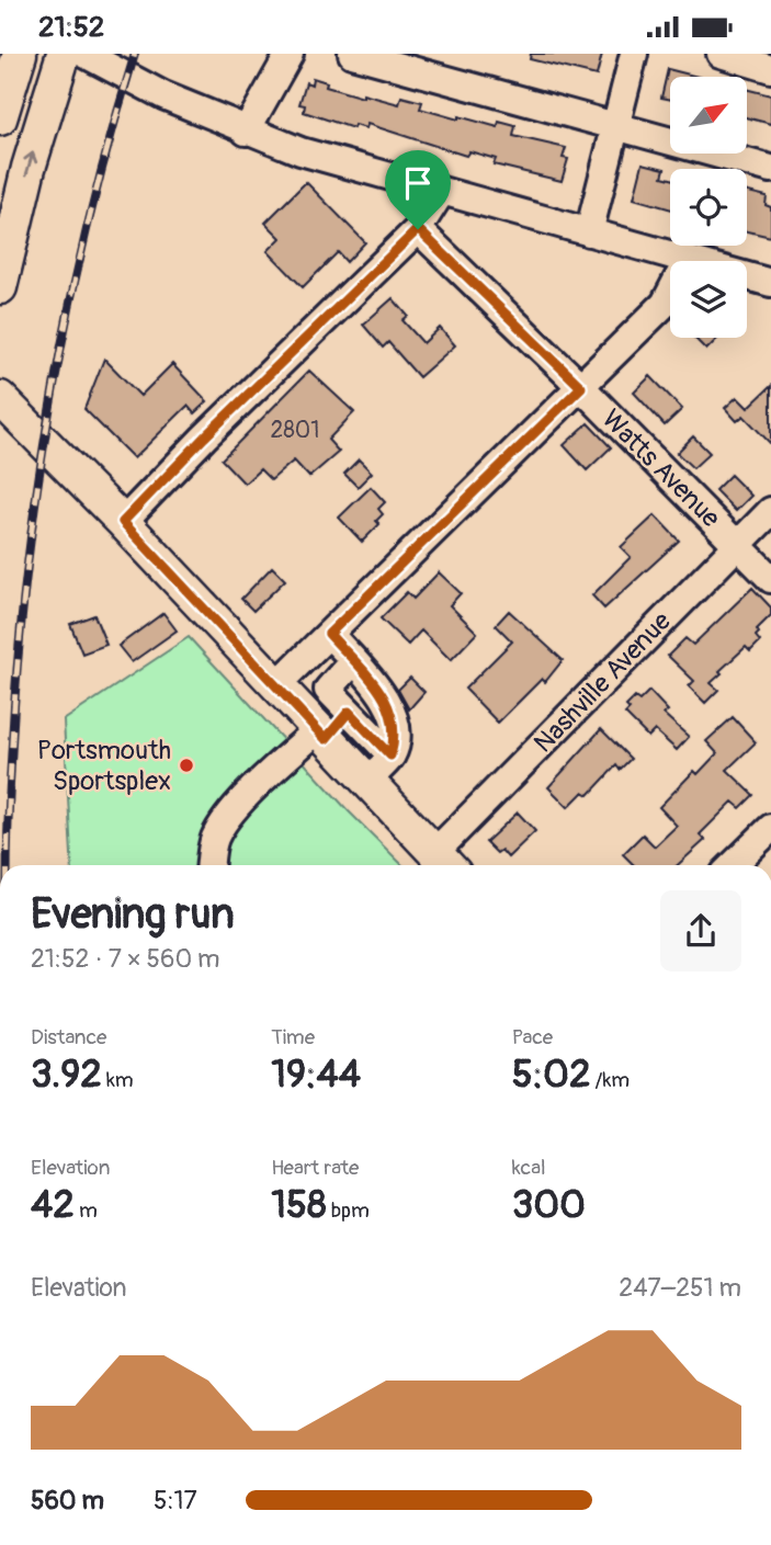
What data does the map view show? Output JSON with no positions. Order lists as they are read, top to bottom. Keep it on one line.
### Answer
{"streets":{"street":["Watts Avenue","Nashville Avenue"]},"crossings":[["Watts Avenue","Nashville Avenue"]],"places":["Portsmouth Sportsplex"],"house_numbers":["2801"],"north":"top right","page":{"status":"21:52","heading":["Evening run","21:52 · 7 × 560 m"],"stats":[["Distance","3.92 km"],["Time","19:44"],["Pace","5:02 /km"],["Elevation","42 m"],["Heart rate","158 bpm"],["kcal","300"]],"chart":["Elevation","247–251 m"],"list":[{"name":"560 m","note":"5:17"}]}}
